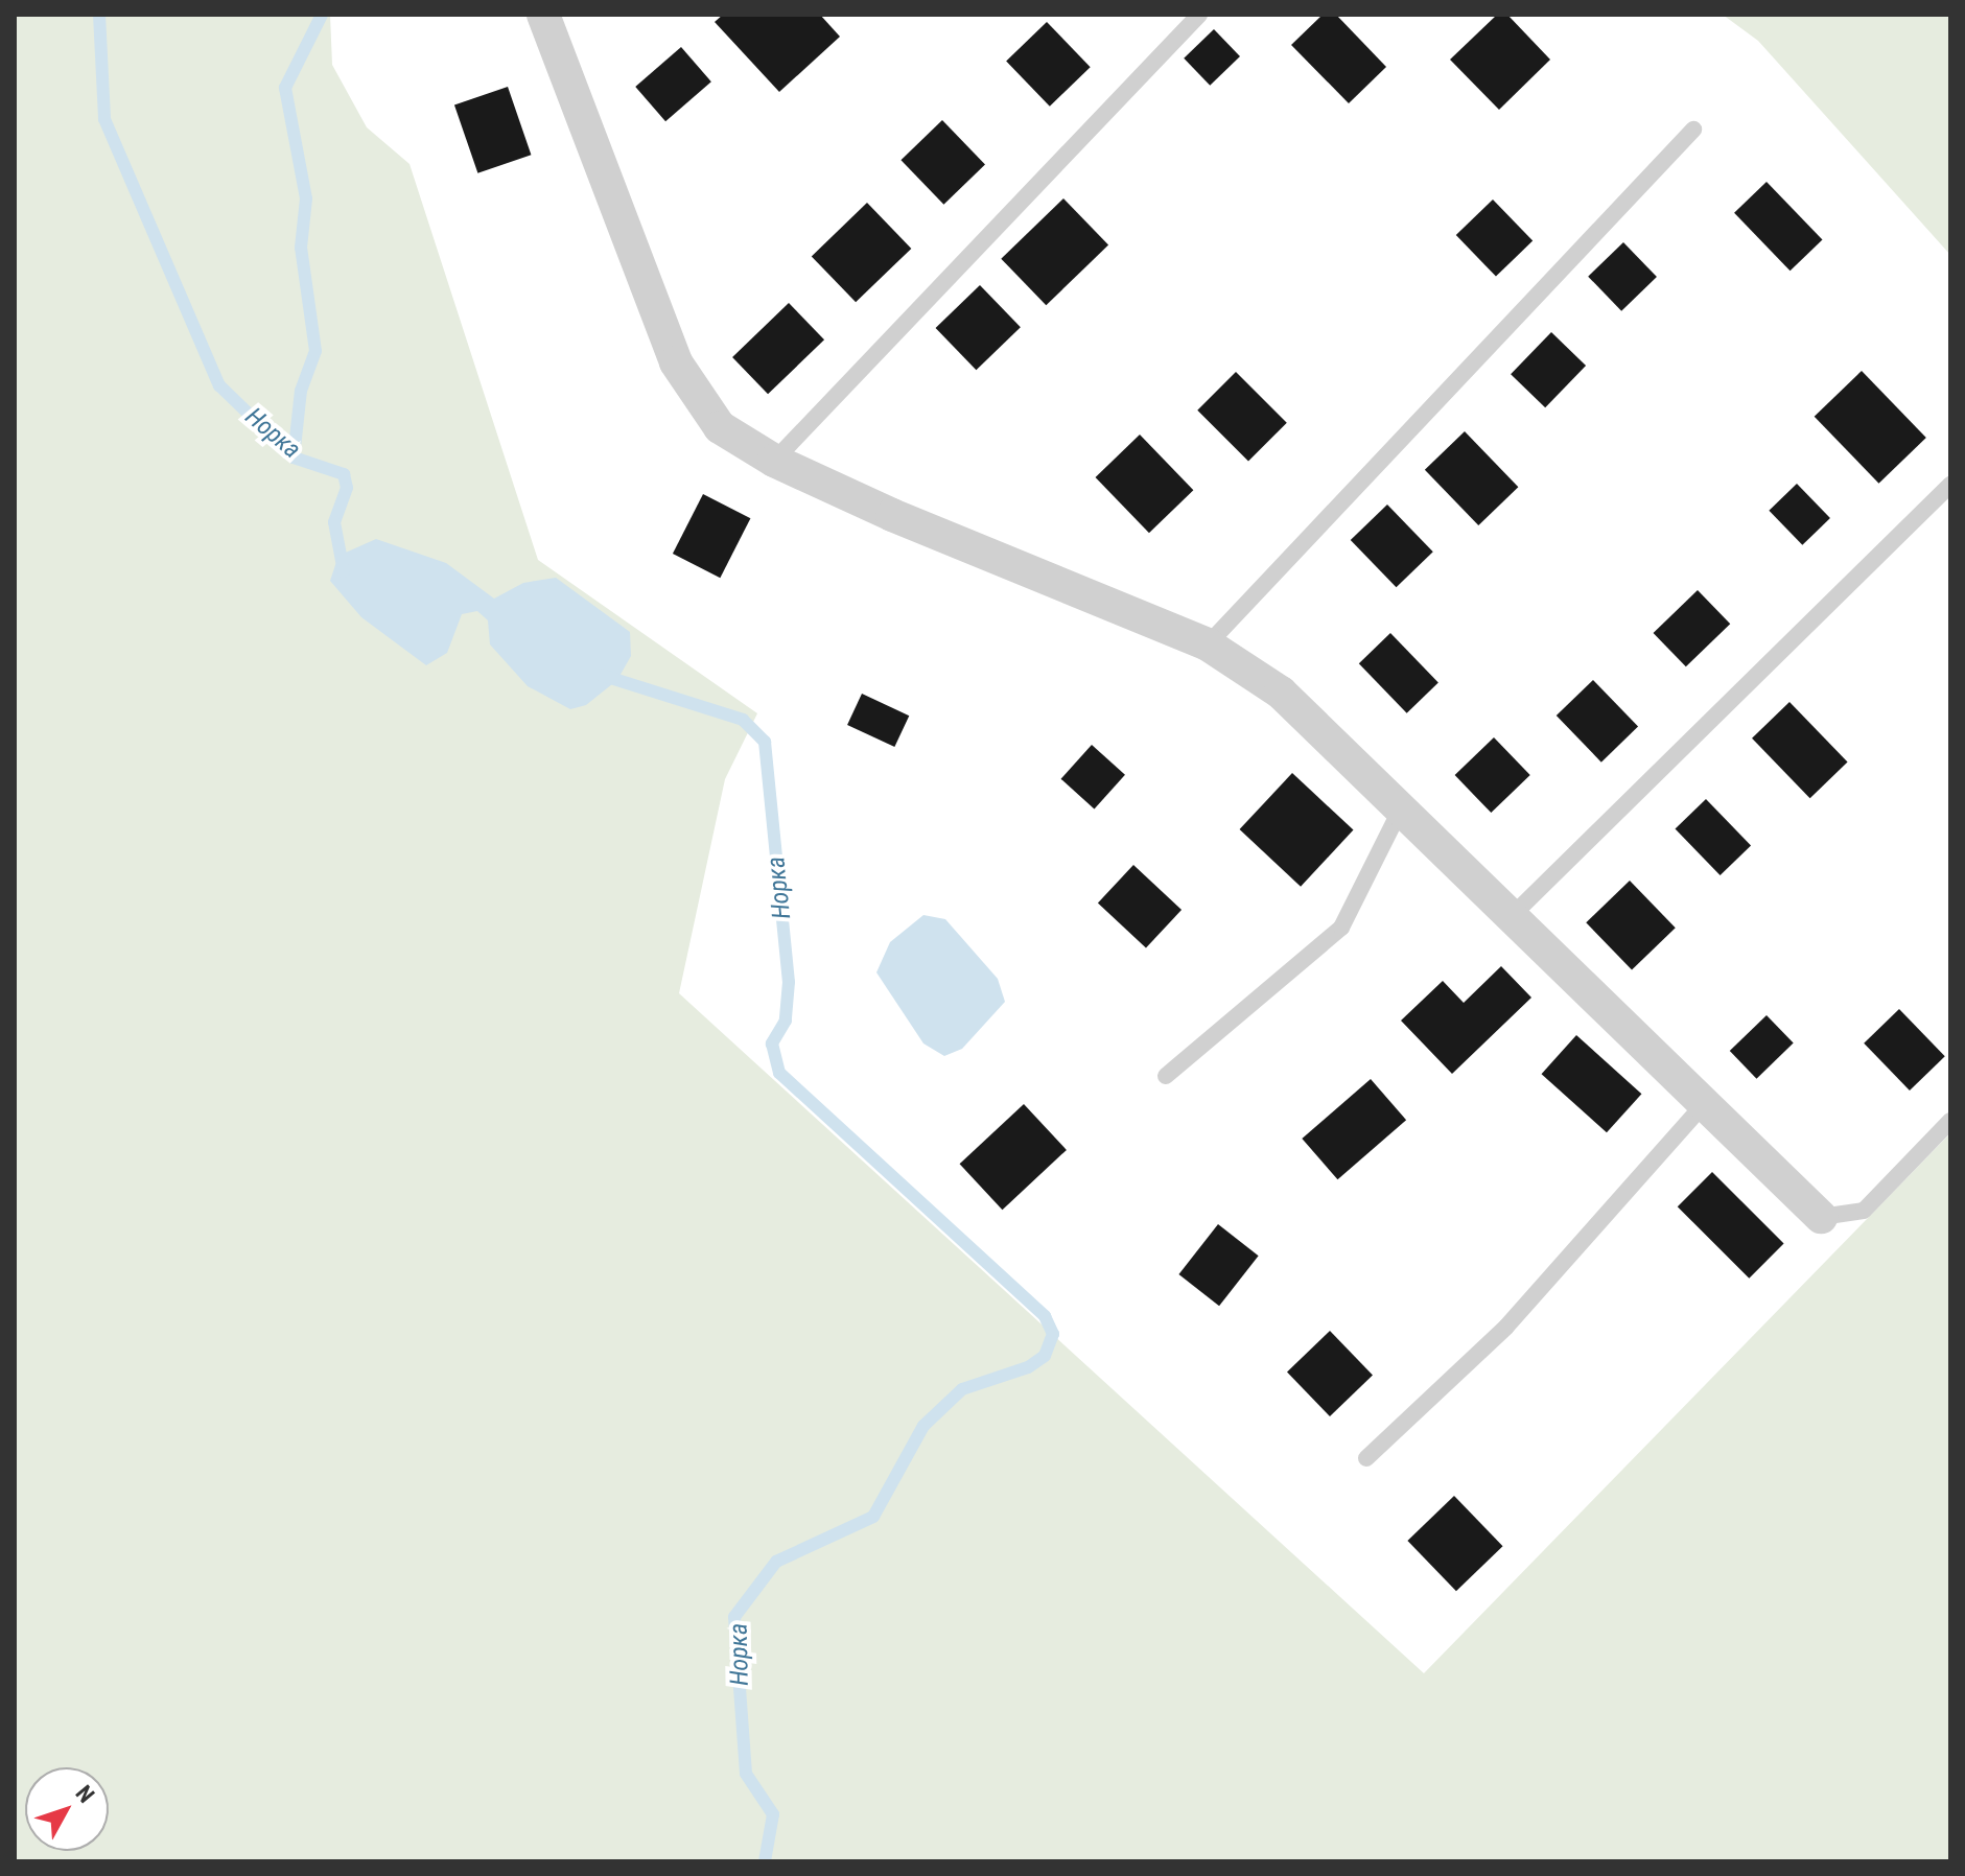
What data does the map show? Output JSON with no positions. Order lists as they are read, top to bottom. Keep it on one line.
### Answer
{"water":["Норка"],"north":"top right"}
